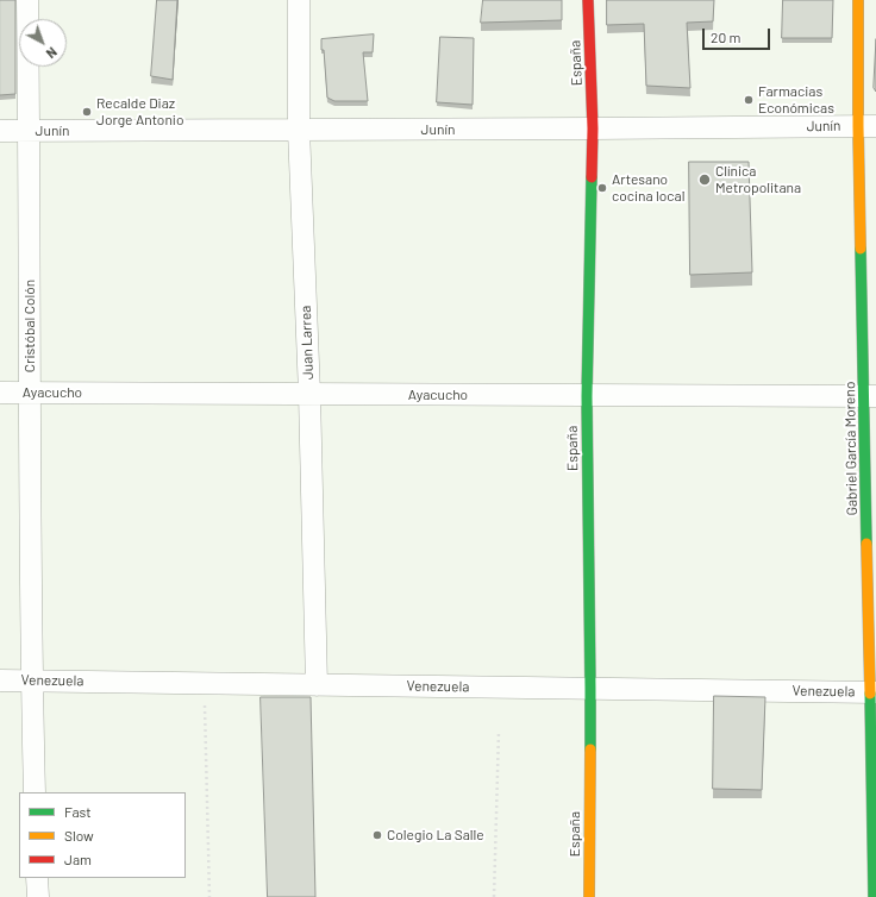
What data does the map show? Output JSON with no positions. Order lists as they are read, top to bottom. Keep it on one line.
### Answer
{"streets":{"street":["España","Junín","Cristóbal Colón","Juan Larrea","Ayacucho","Gabriel García Moreno","Venezuela"]},"crossings":[["España","Junín"],["España","Ayacucho"],["España","Venezuela"],["Junín","Cristóbal Colón"],["Junín","Juan Larrea"],["Junín","Gabriel García Moreno"],["Cristóbal Colón","Ayacucho"],["Cristóbal Colón","Venezuela"],["Juan Larrea","Ayacucho"],["Juan Larrea","Venezuela"],["Ayacucho","Gabriel García Moreno"],["Gabriel García Moreno","Venezuela"]],"places":["Farmacias Económicas","Recalde Diaz Jorge Antonio","Clínica Metropolitana","Artesano cocina local","Colegio La Salle"],"legend":["Fast","Slow","Jam"],"scale_bar":"20 m","north":"bottom right"}
